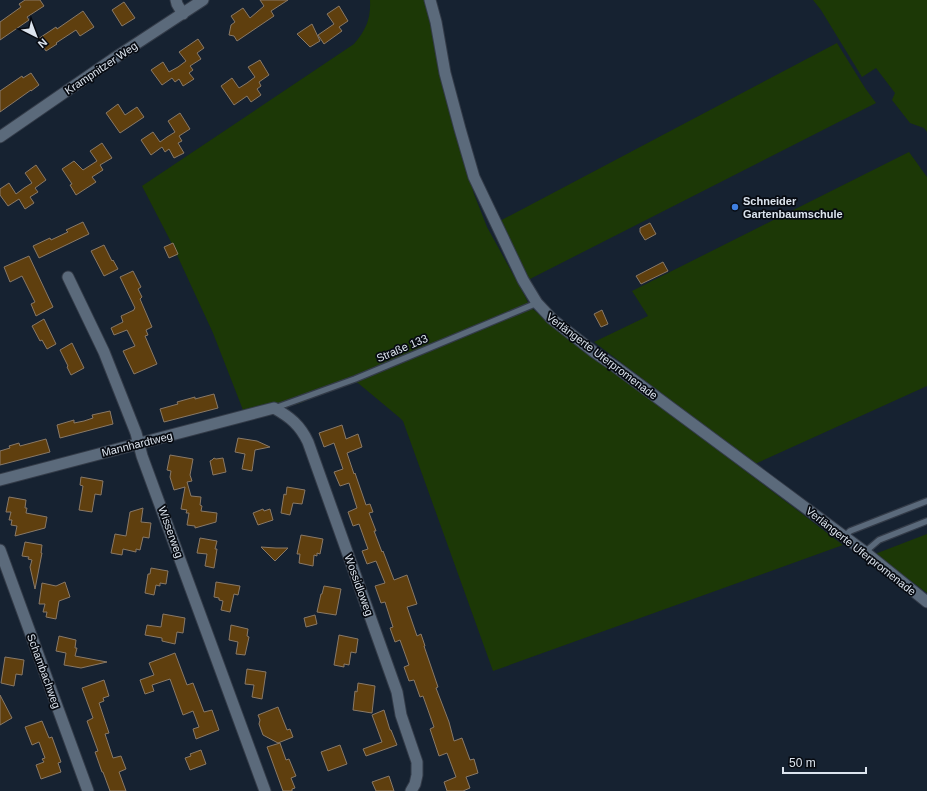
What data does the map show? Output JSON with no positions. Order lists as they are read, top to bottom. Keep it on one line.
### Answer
{"streets":{"street":["Krampnitzer Weg","Verlängerte Uferpromenade","Mannhardtweg","Wisserweg","Wossidloweg","Schambachweg"],"lane":["Straße 133"]},"crossings":[["Straße 133","Verlängerte Uferpromenade"],["Straße 133","Mannhardtweg"],["Straße 133","Wossidloweg"],["Mannhardtweg","Wisserweg"],["Mannhardtweg","Wossidloweg"]],"places":["Schneider Gartenbaumschule"],"scale_bar":"50 m","north":"bottom right"}
